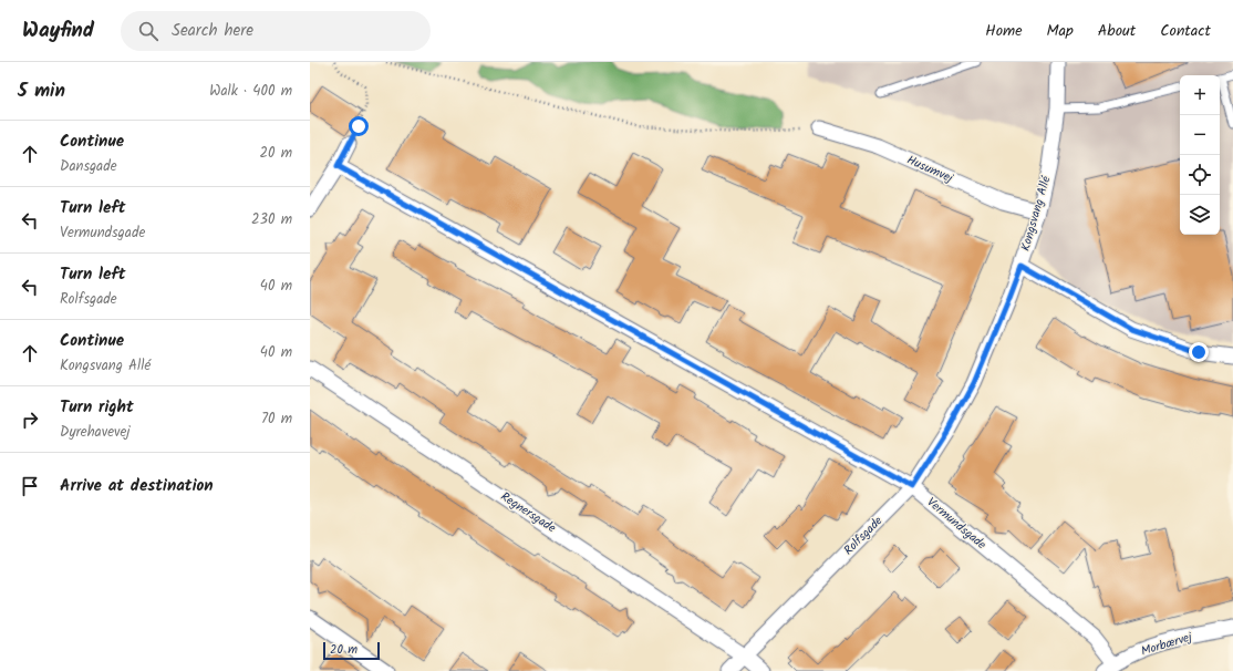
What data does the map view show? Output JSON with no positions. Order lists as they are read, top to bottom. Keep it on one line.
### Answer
{"streets":{"street":["Husumvej","Kongsvang Allé","Regnersgade","Vermundsgade","Rolfsgade","Morbærvej"]},"crossings":[["Husumvej","Kongsvang Allé"],["Kongsvang Allé","Rolfsgade"],["Regnersgade","Rolfsgade"],["Vermundsgade","Rolfsgade"],["Vermundsgade","Morbærvej"]],"scale_bar":"20 m","page":{"header":"Wayfind","search":"Search here","nav":["Home","Map","About","Contact"],"heading":["5 min","Walk · 400 m"],"map_buttons":["+","−"],"list":[["Continue","Dansgade","20 m"],["Turn left","Vermundsgade","230 m"],["Turn left","Rolfsgade","40 m"],["Continue","Kongsvang Allé","40 m"],["Turn right","Dyrehavevej","70 m"],"Arrive at destination"],"scale":"20 m"}}
